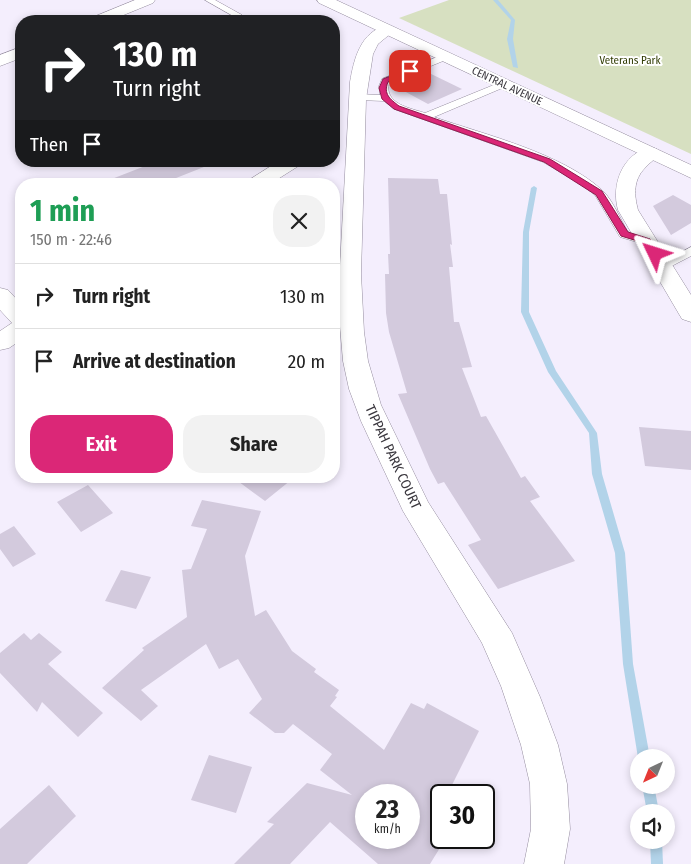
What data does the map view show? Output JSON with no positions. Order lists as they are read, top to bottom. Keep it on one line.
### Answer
{"streets":{"street":["CENTRAL AVENUE","TIPPAH PARK COURT"]},"crossings":[["CENTRAL AVENUE","TIPPAH PARK COURT"]],"parks":["Veterans Park"],"north":"bottom left","page":{"turn":["130 m","Turn right"],"then":"Then","heading":["1 min","150 m · 22:46"],"list":[{"name":"Turn right","value":"130 m"},{"name":"Arrive at destination","value":"20 m"}],"buttons":["Exit","Share"],"speed":"23 km/h","limit":"30"}}
